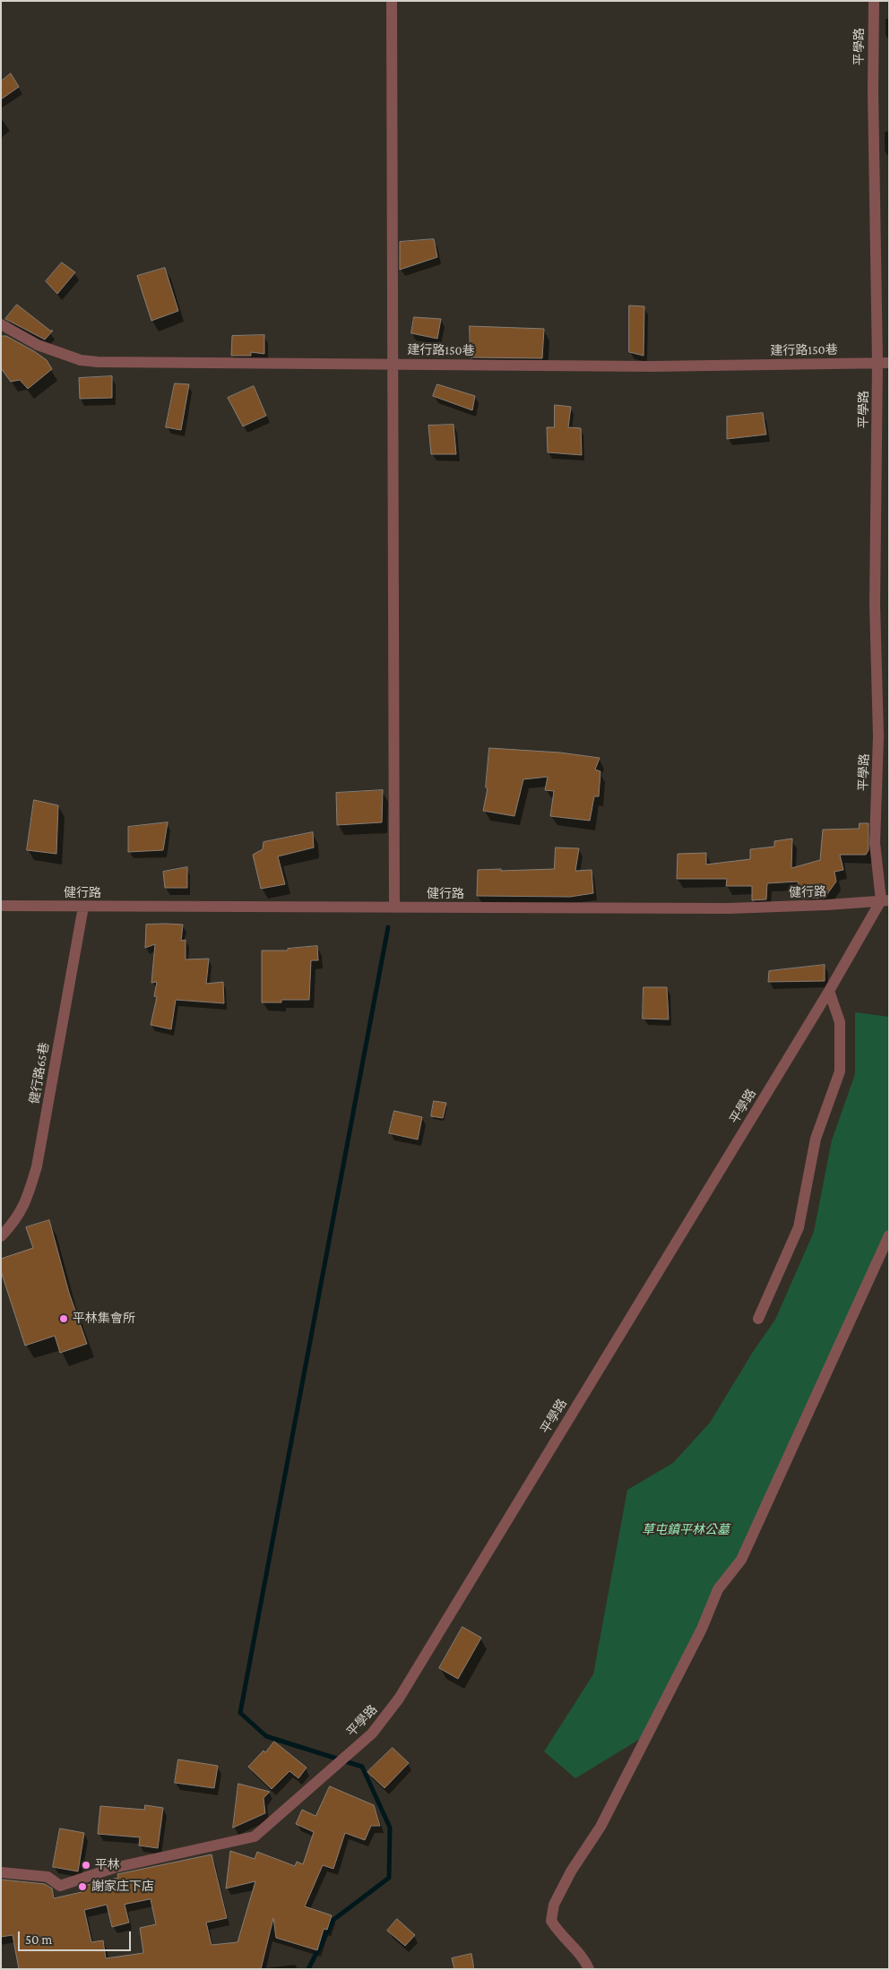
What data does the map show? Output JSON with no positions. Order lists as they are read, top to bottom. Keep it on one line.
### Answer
{"streets":{"street":["平學路","建行路150巷","健行路","健行路65巷"]},"crossings":[["平學路","建行路150巷"],["平學路","健行路"],["健行路","健行路65巷"]],"parks":["草屯鎮平林公墓"],"places":["平林集會所","平林","謝家庄下店"],"scale_bar":"50 m"}
